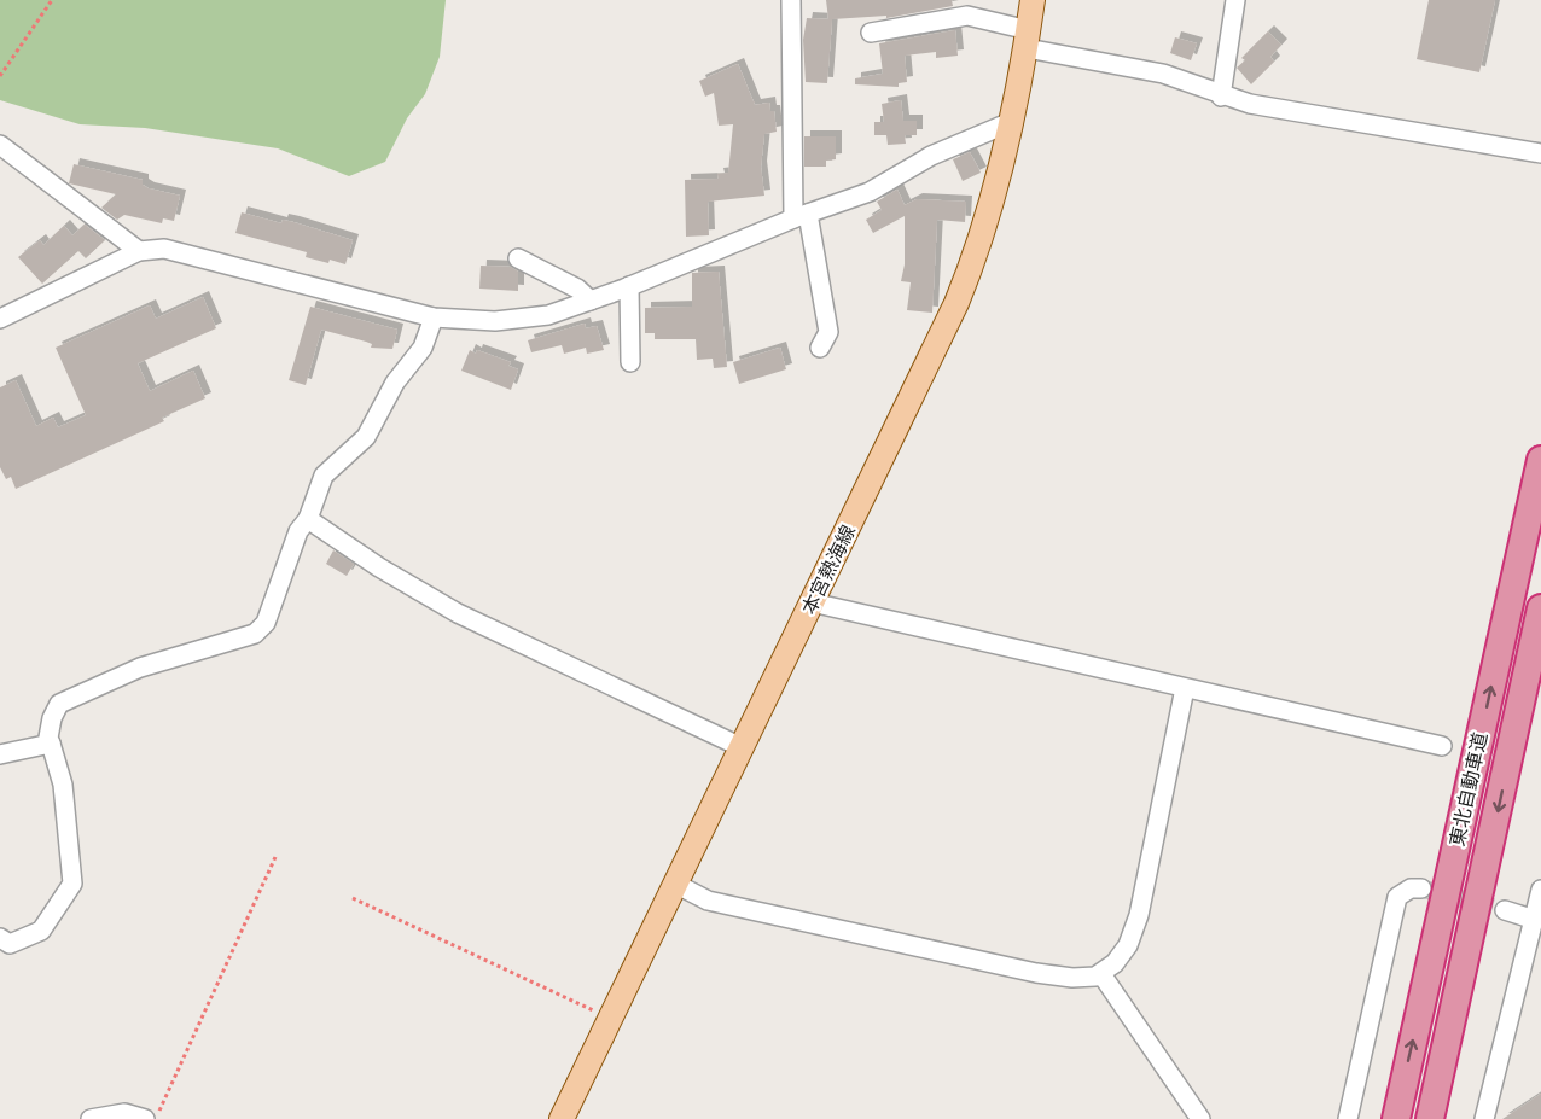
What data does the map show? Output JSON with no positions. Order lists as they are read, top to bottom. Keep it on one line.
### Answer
{"streets":{"highway":["東北自動車道"],"main road":["本宮熱海線"]}}
